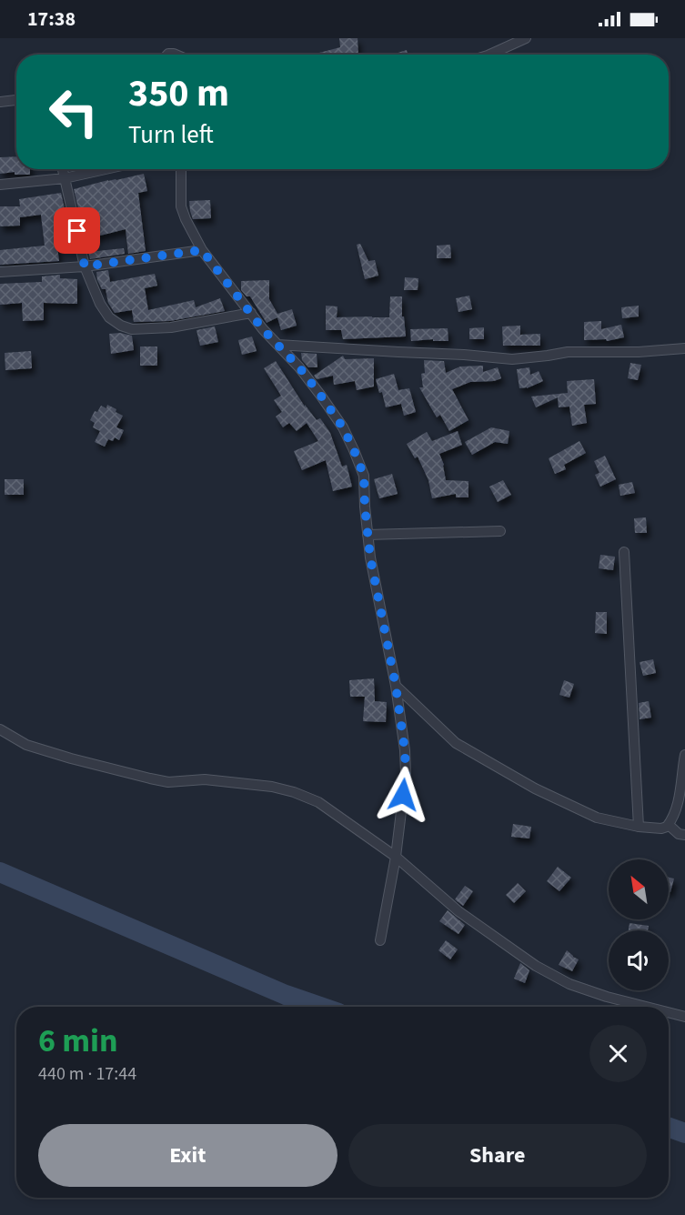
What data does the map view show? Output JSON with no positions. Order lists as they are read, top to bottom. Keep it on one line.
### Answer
{"north":"top left","page":{"status":"17:38","turn":["350 m","Turn left"],"heading":["6 min","440 m · 17:44"],"buttons":["Exit","Share"]}}
